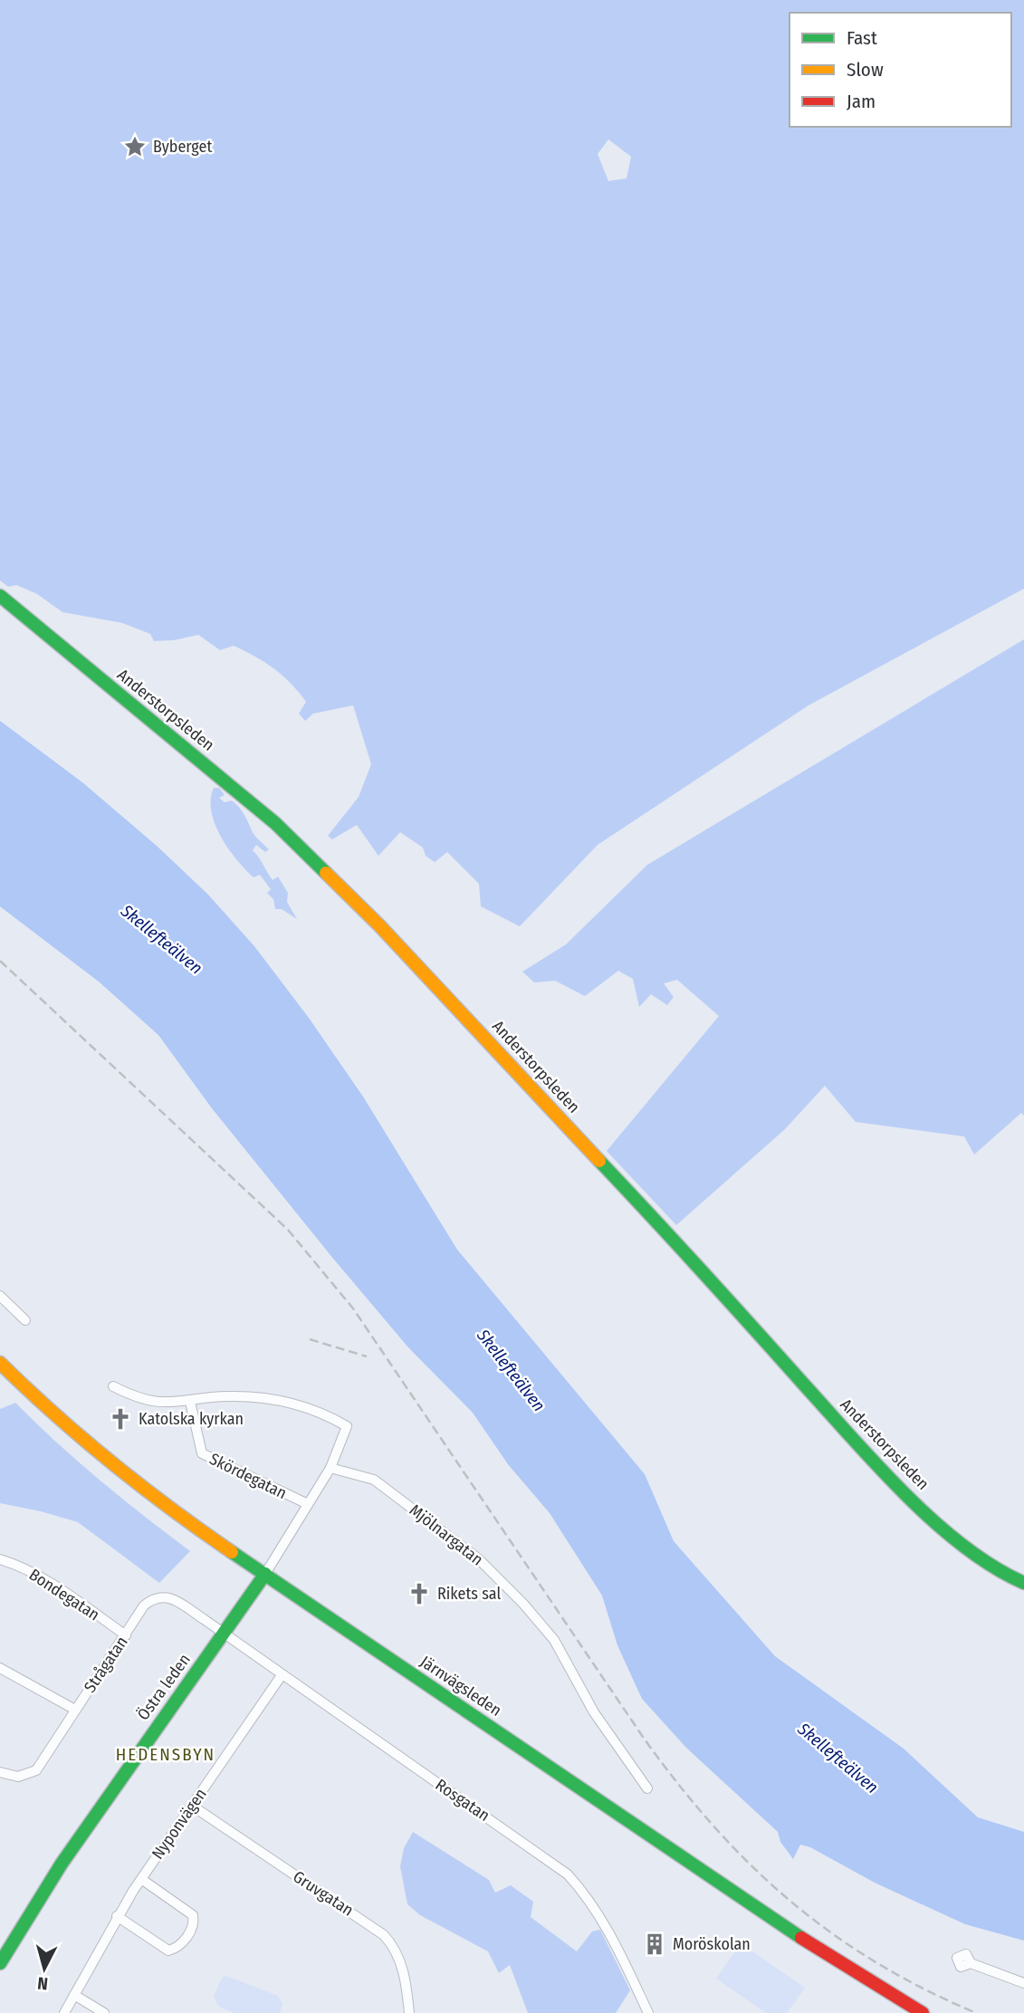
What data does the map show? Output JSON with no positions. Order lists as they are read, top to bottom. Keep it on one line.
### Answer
{"streets":{"main road":["Anderstorpsleden","Järnvägsleden","Östra leden"],"street":["Skördegatan","Mjölnargatan","Bondegatan","Strågatan","Rosgatan","Nyponvägen","Gruvgatan"]},"crossings":[["Skördegatan","Östra leden"],["Mjölnargatan","Östra leden"],["Bondegatan","Strågatan"],["Strågatan","Östra leden"],["Strågatan","Rosgatan"],["Järnvägsleden","Östra leden"],["Östra leden","Rosgatan"],["Rosgatan","Nyponvägen"],["Nyponvägen","Gruvgatan"]],"districts":["HEDENSBYN"],"water":["Skellefteälven"],"places":{"place":["Byberget"],"church":["Katolska kyrkan","Rikets sal"],"building":["Moröskolan"]},"legend":["Fast","Slow","Jam"],"north":"bottom"}
